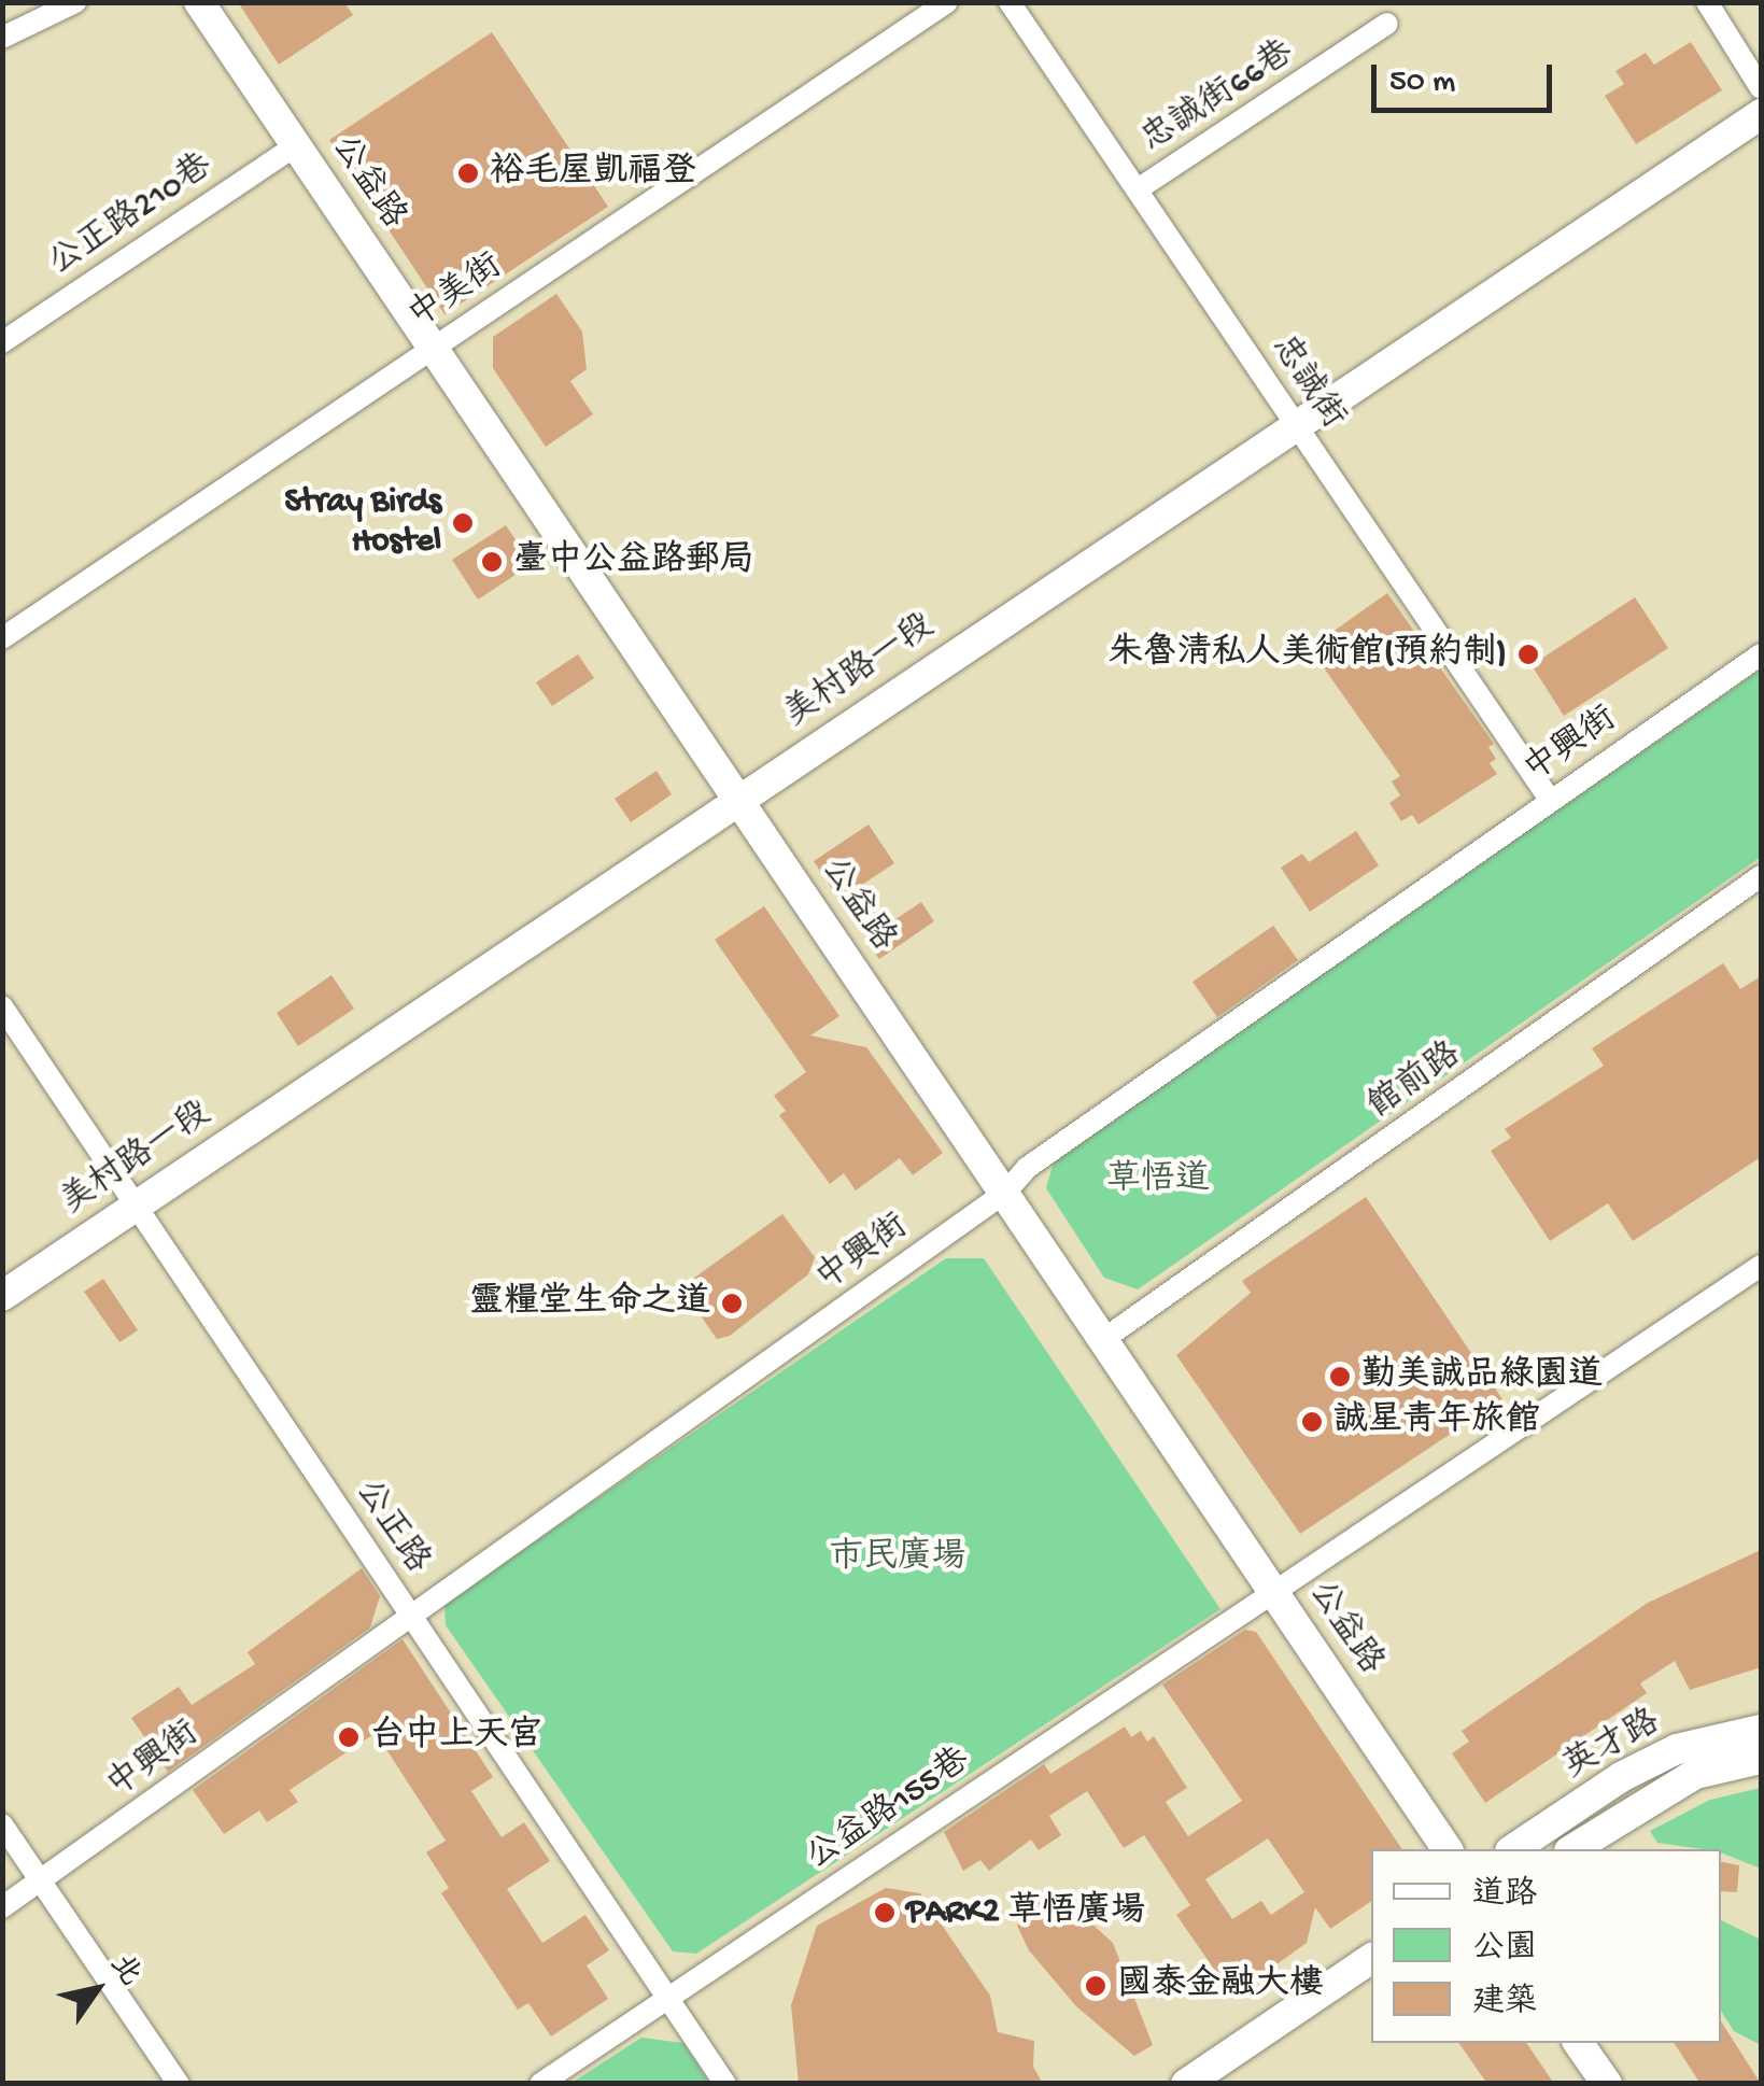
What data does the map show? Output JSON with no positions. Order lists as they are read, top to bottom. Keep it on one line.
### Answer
{"streets":{"main road":["公益路","美村路一段","英才路"],"street":["忠誠街66巷","公正路210巷","中美街","忠誠街","中興街","館前路","公正路","公益路155巷"]},"crossings":[["忠誠街66巷","忠誠街"],["公益路","公正路210巷"],["公益路","中美街"],["公益路","美村路一段"],["公益路","中興街"],["公益路","館前路"],["公益路","公益路155巷"],["忠誠街","美村路一段"],["忠誠街","中興街"],["美村路一段","公正路"],["中興街","公正路"],["公正路","公益路155巷"]],"parks":["草悟道","市民廣場"],"places":["裕毛屋凱福登","Stray Birds Hostel","臺中公益路郵局","朱魯清私人美術館(預約制)","靈糧堂生命之道","勤美誠品綠園道","誠星青年旅館","台中上天宮","PARK2 草悟廣場","國泰金融大樓"],"legend":["道路","公園","建築"],"scale_bar":"50 m","north":"top right"}
